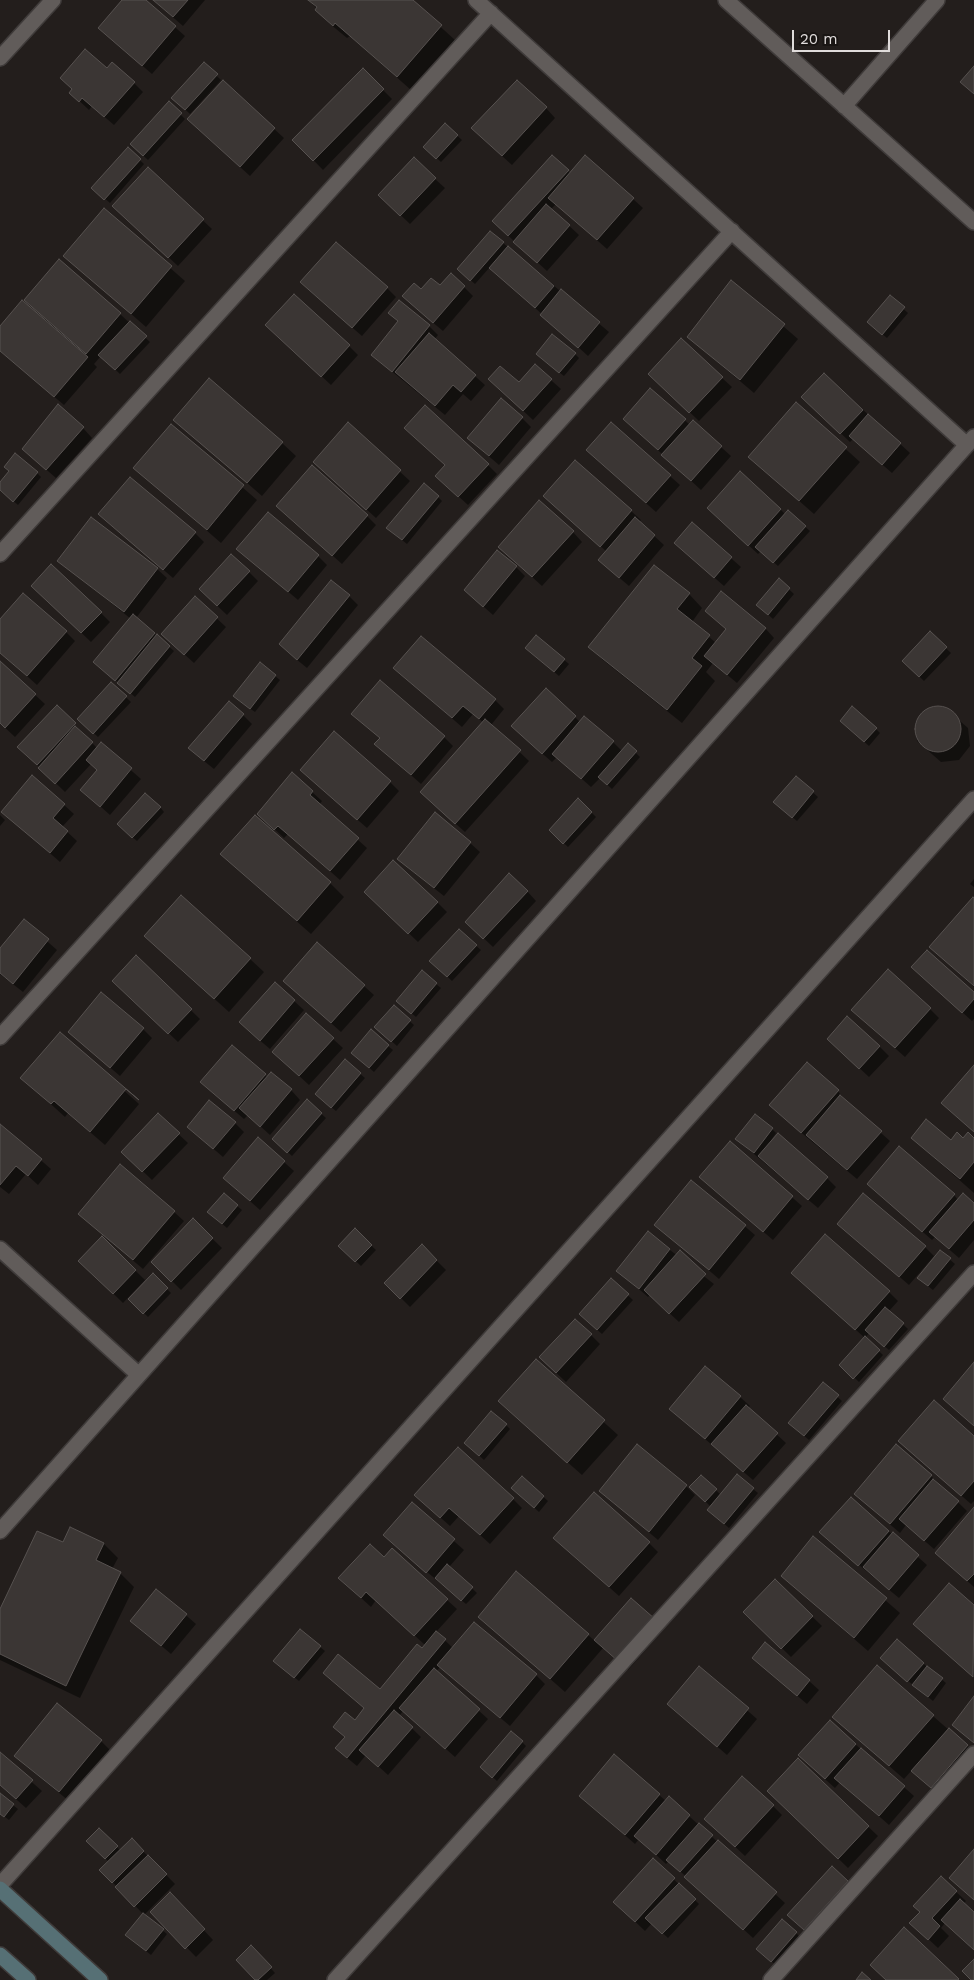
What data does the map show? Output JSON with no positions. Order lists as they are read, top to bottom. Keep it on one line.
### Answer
{"scale_bar":"20 m"}
